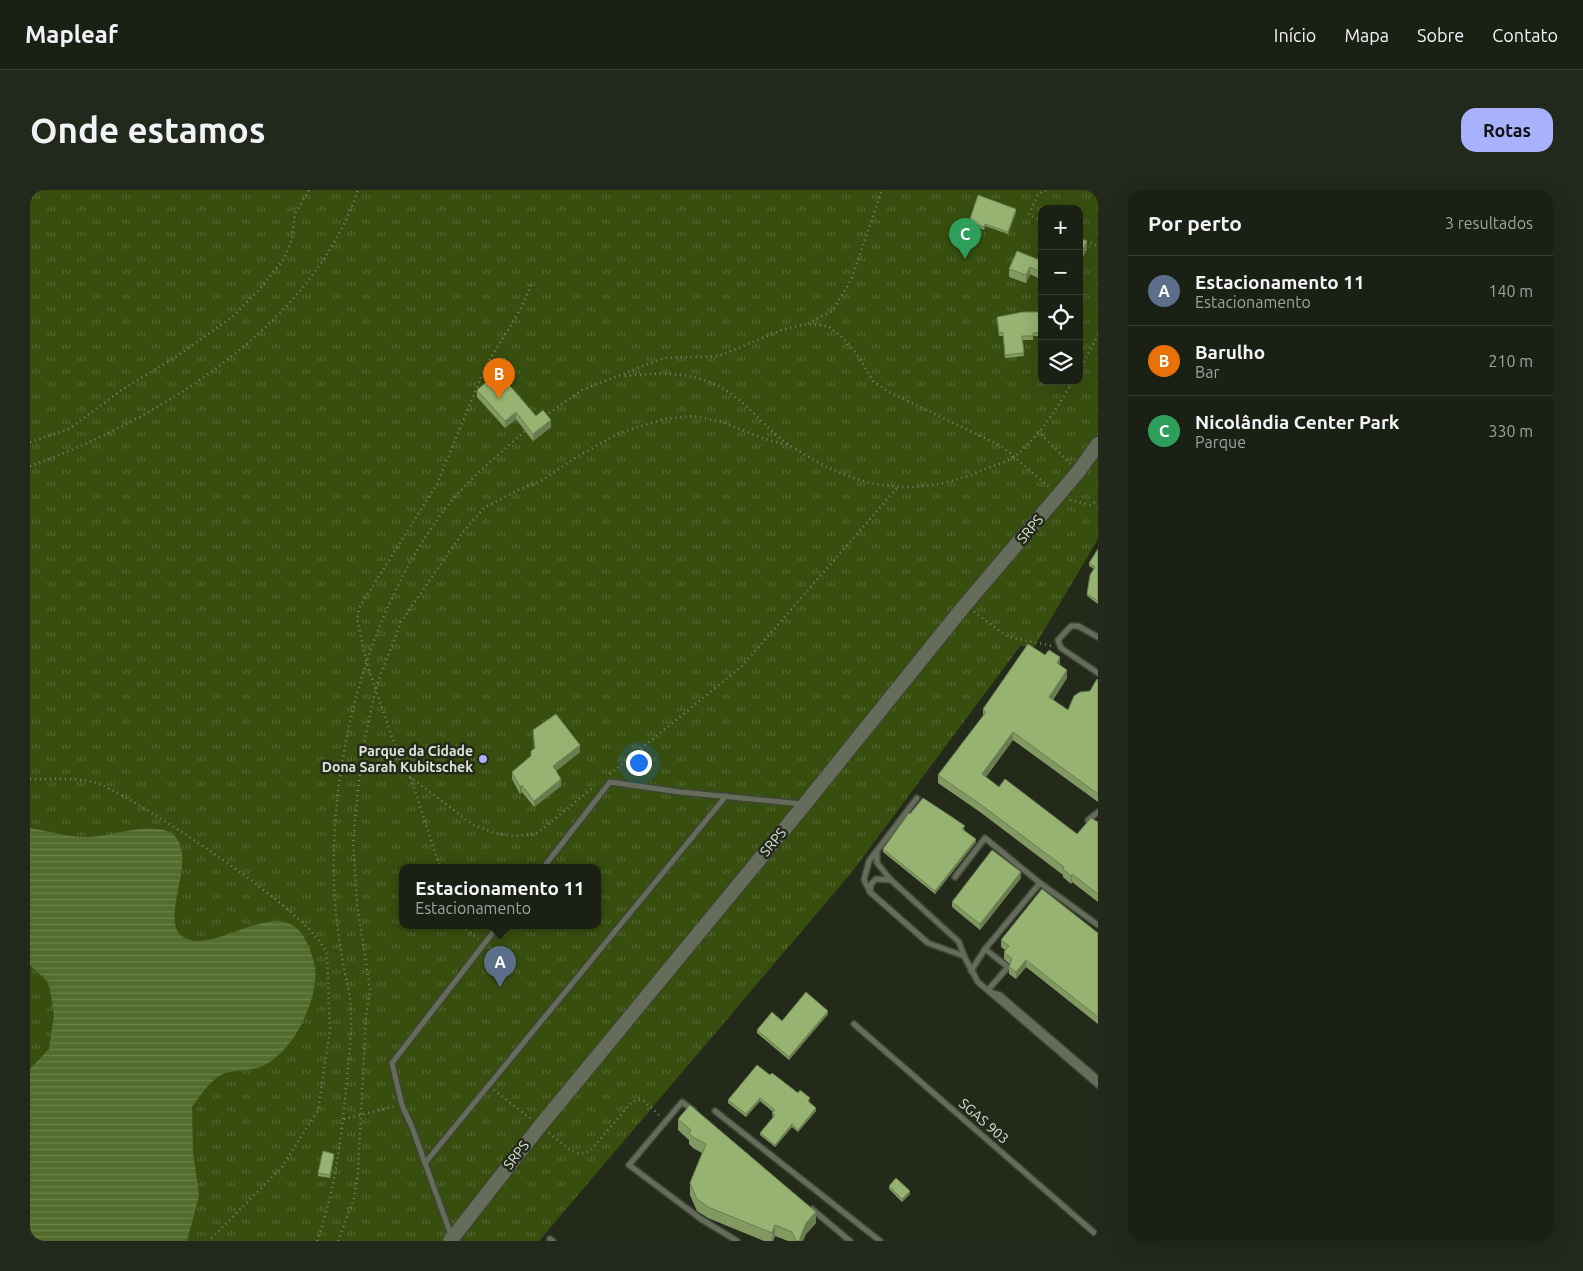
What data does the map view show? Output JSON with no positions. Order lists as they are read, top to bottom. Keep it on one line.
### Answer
{"streets":{"main road":["SRPS"],"lane":["SGAS 903"]},"places":["Parque da Cidade Dona Sarah Kubitschek"],"page":{"header":"Mapleaf","nav":["Início","Mapa","Sobre","Contato"],"buttons":"Rotas","title":"Onde estamos","heading":["Por perto","3 resultados"],"map_buttons":["+","−"],"pins":["C","B","A"],"list":[{"mark":"A","name":"Estacionamento 11","note":"Estacionamento","value":"140 m"},{"mark":"B","name":"Barulho","note":"Bar","value":"210 m"},{"mark":"C","name":"Nicolândia Center Park","note":"Parque","value":"330 m"}],"popup":["Estacionamento 11","Estacionamento"]}}
